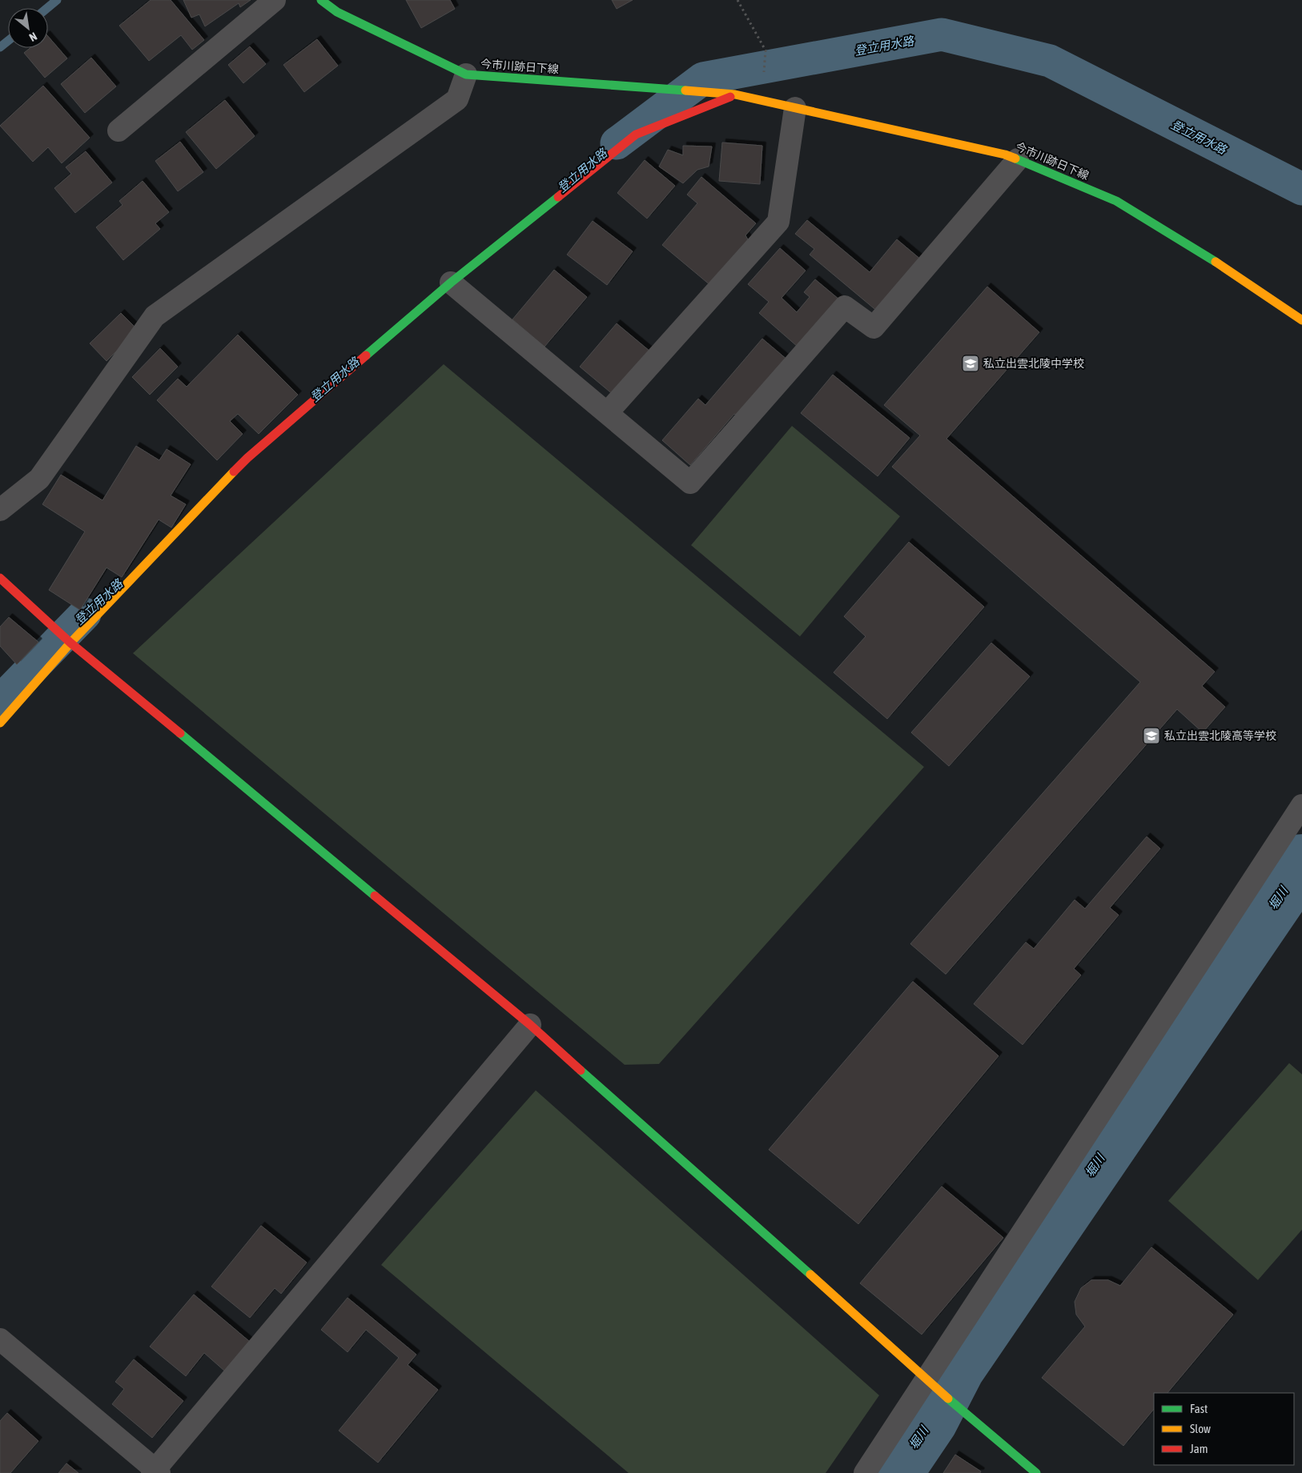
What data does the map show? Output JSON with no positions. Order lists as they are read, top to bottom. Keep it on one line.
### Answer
{"streets":{"street":["今市川跡日下線"]},"water":["登立用水路","堀川"],"places":{"school or university":["私立出雲北陵中学校","私立出雲北陵高等学校"]},"legend":["Fast","Slow","Jam"],"north":"bottom right"}
